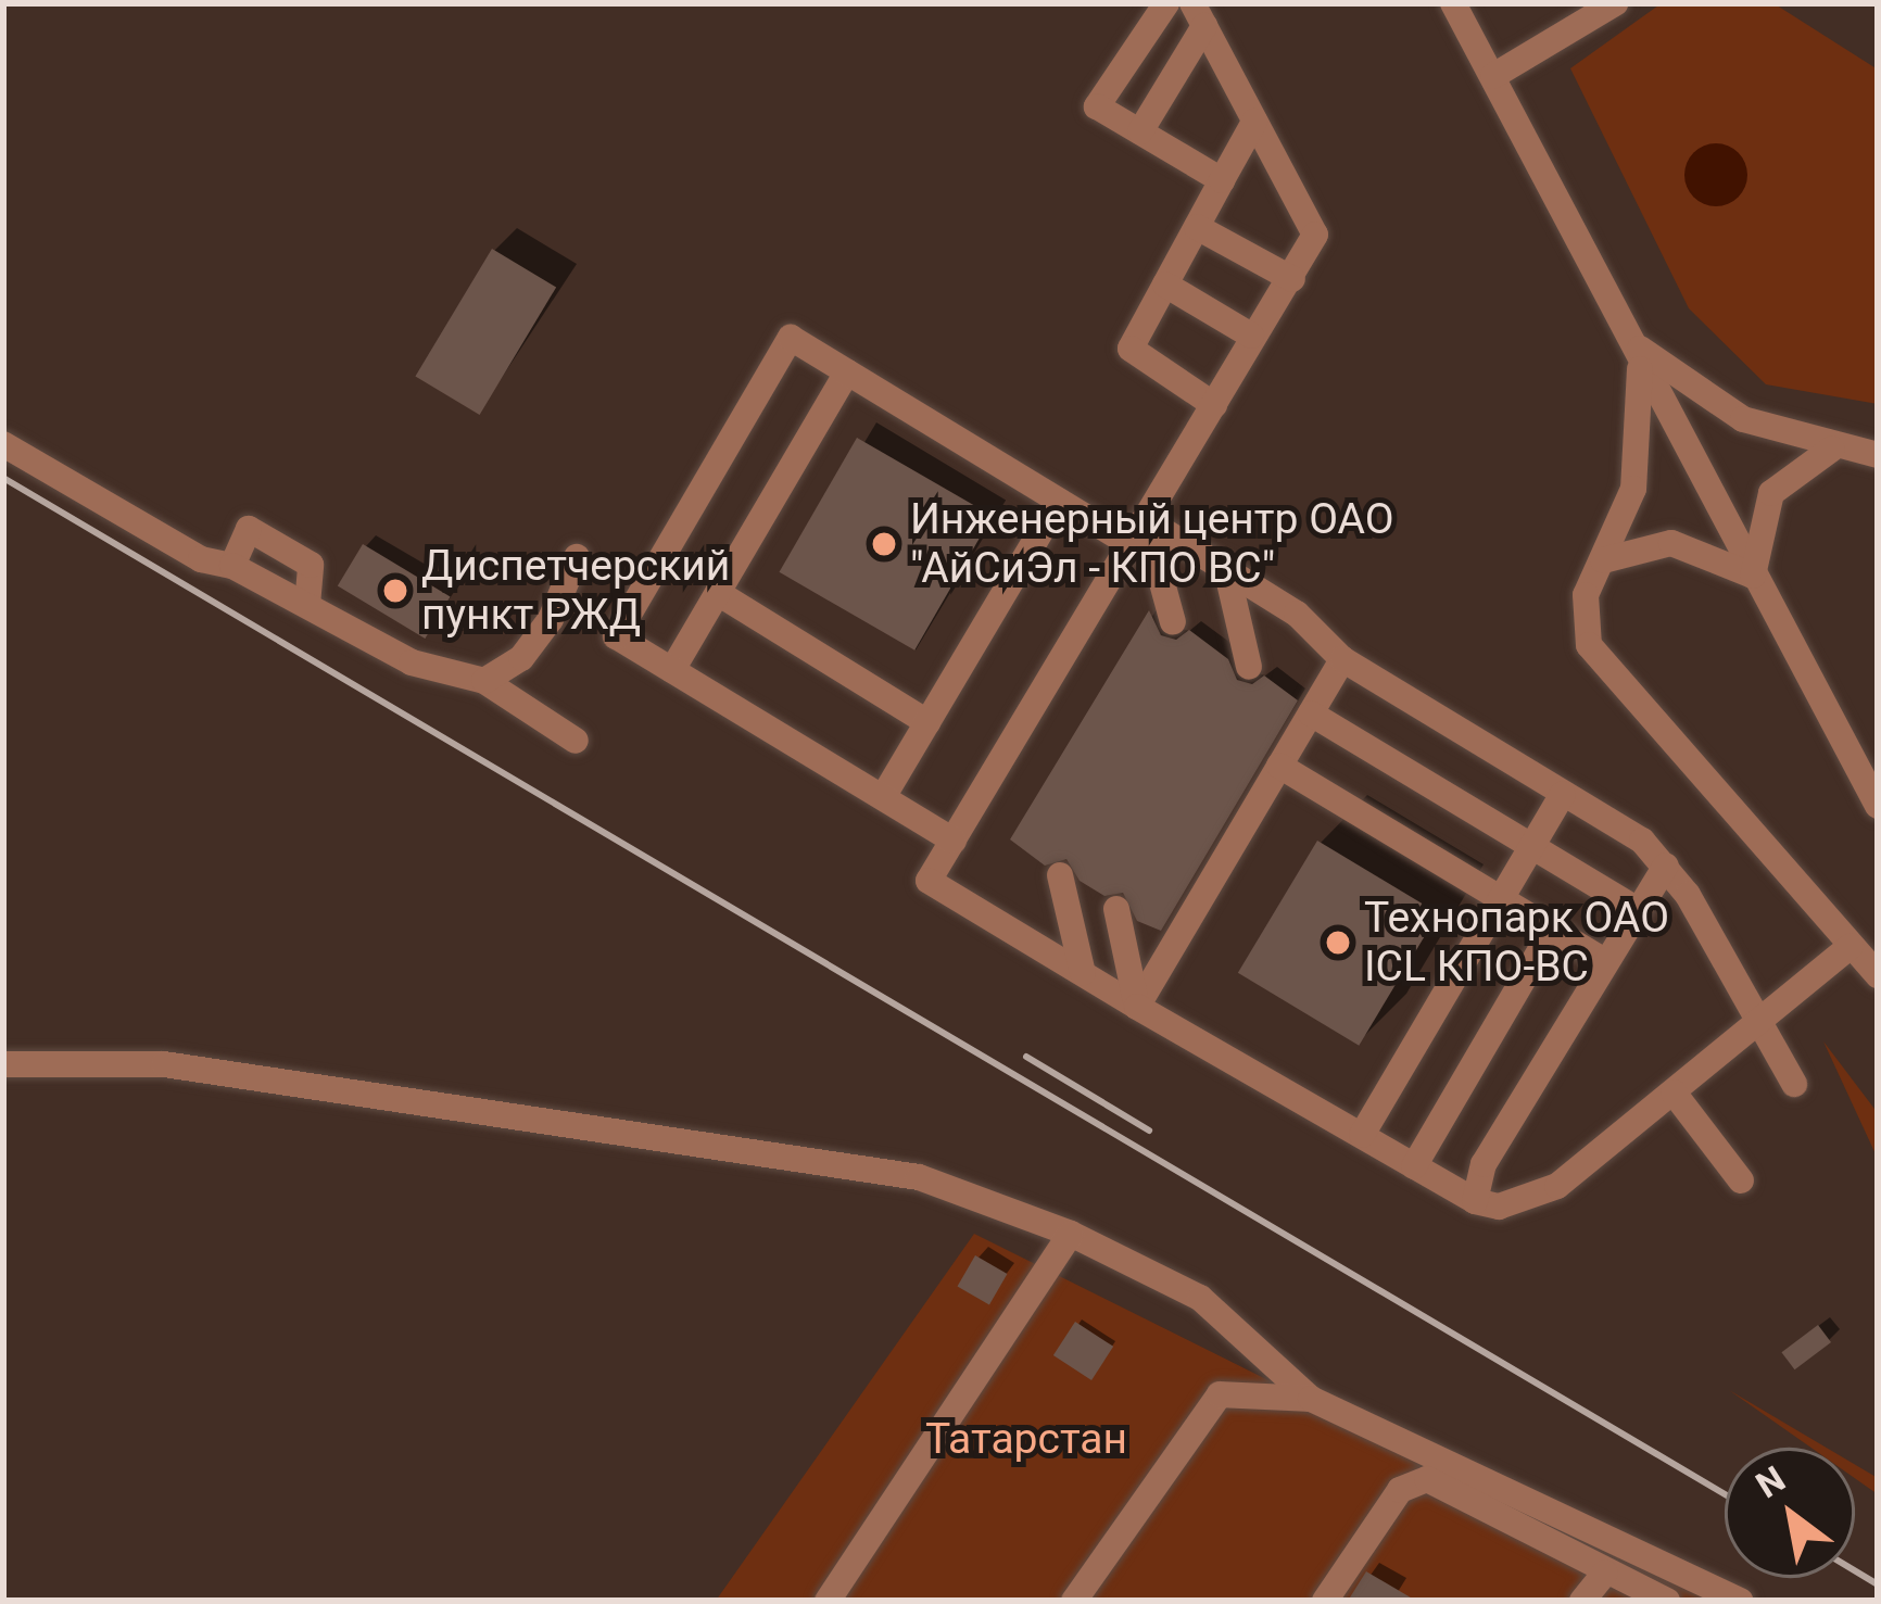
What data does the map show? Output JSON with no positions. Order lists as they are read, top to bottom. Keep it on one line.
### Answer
{"parks":["Татарстан"],"places":["Инженерный центр ОАО \"АйСиЭл - КПО ВС\"","Диспетчерский пункт РЖД","Технопарк OAO ICL КПО-ВС"],"north":"top left"}
